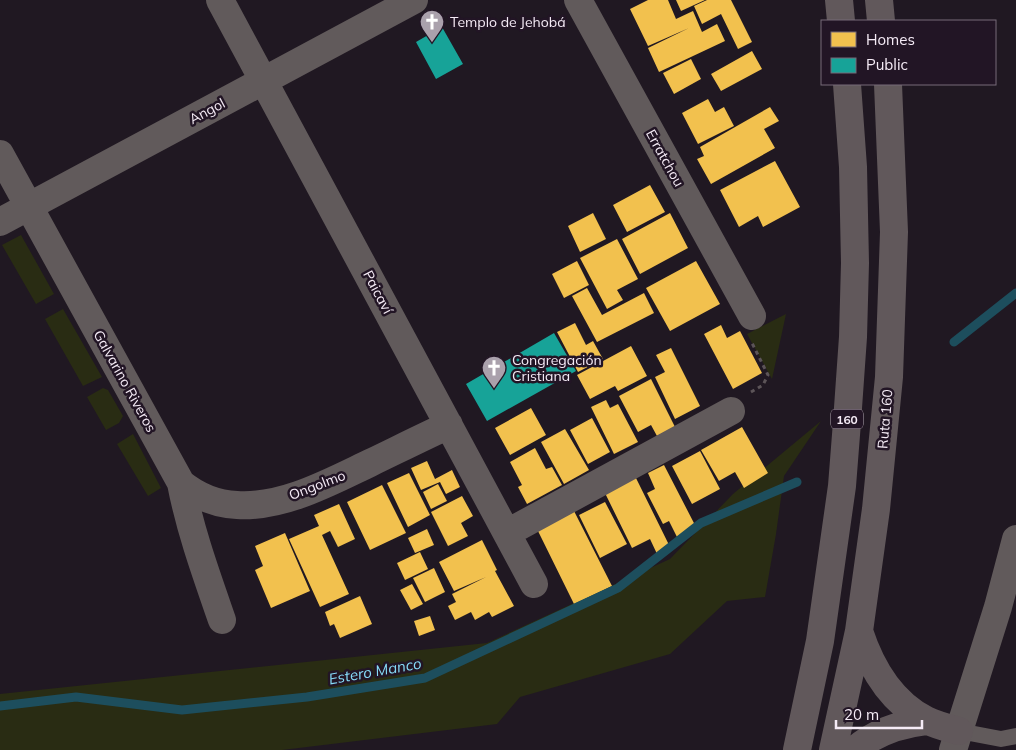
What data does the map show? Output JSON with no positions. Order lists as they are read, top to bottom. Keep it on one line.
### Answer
{"streets":{"highway":["160","Ruta 160"],"street":["Angol","Erratchou","Paicaví","Galvarino Riveros","Ongolmo"]},"crossings":[["Angol","Paicaví"],["Angol","Galvarino Riveros"],["Paicaví","Ongolmo"],["Galvarino Riveros","Ongolmo"]],"water":["Estero Manco"],"places":{"church":["Templo de Jehobá","Congregación Cristiana"]},"legend":["Homes","Public"],"scale_bar":"20 m"}
